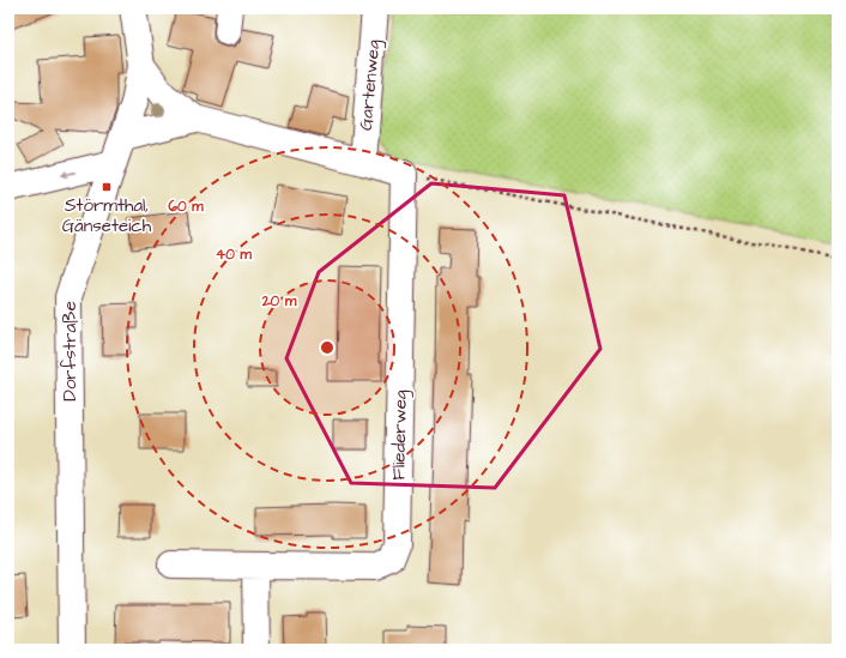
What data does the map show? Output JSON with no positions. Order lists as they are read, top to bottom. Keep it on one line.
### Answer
{"streets":{"street":["Gartenweg","Dorfstraße","Fliederweg"]},"places":{"transit":["Störmthal, Gänseteich"]},"rings":["60 m","40 m","20 m"]}
